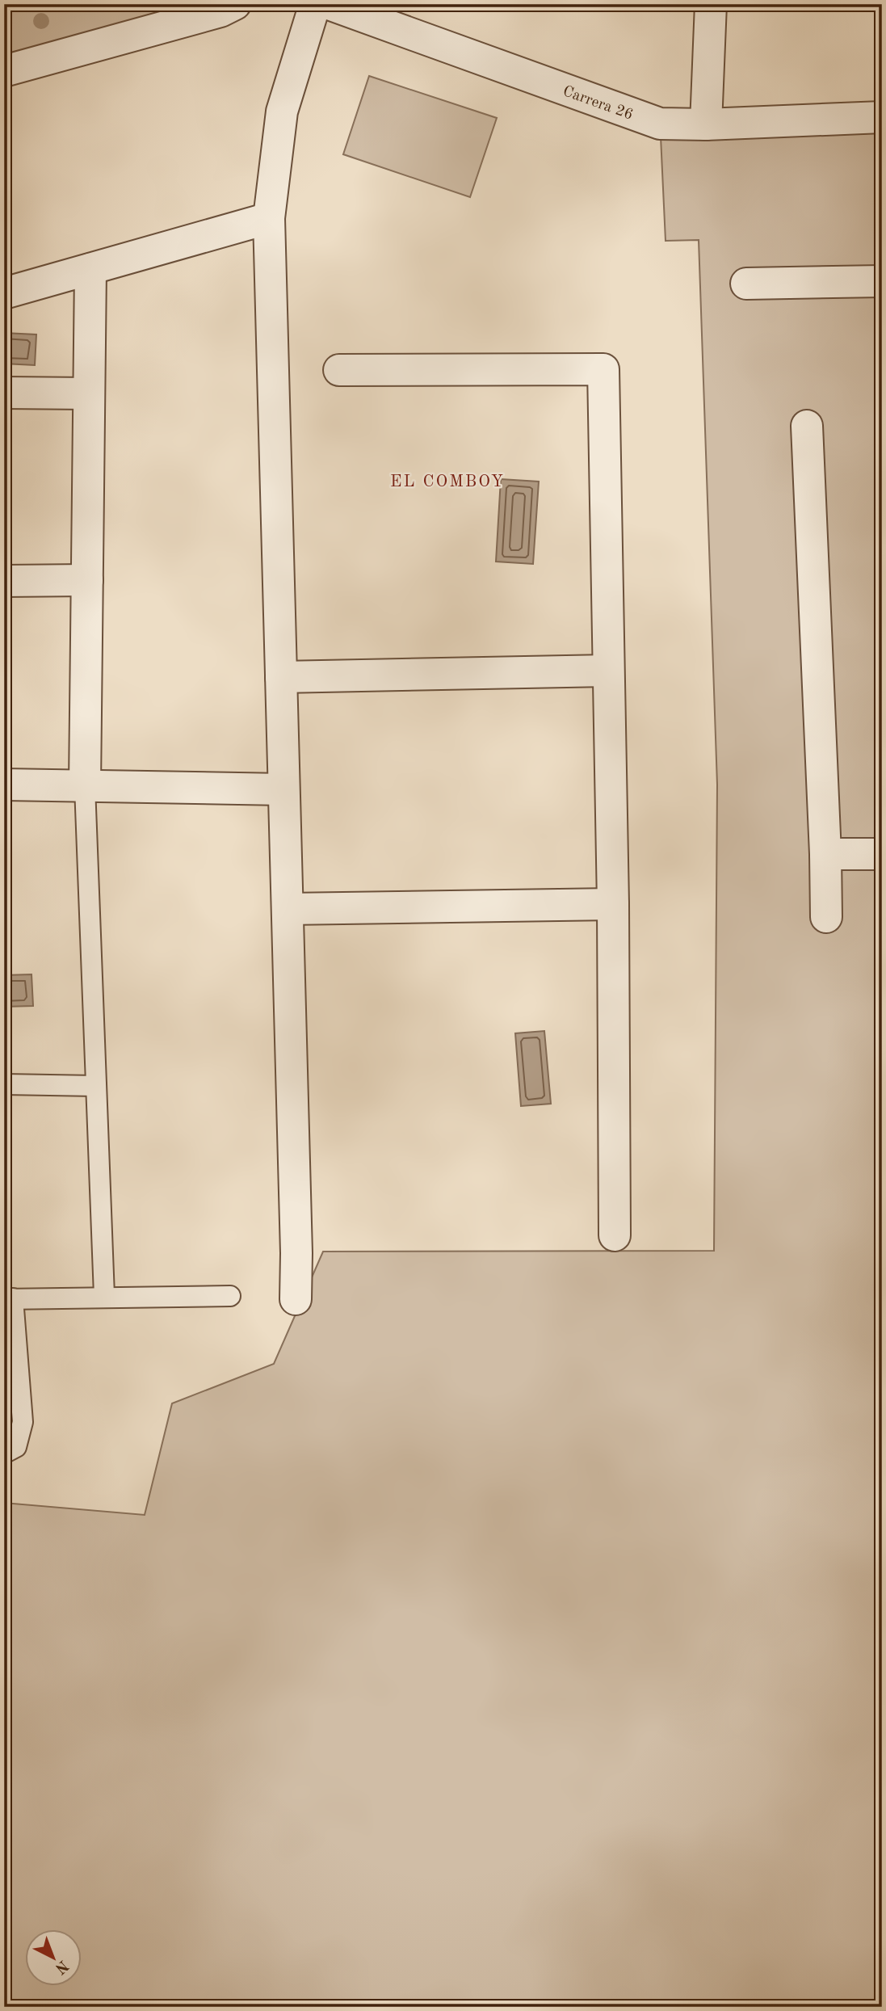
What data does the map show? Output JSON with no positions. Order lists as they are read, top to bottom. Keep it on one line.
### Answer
{"streets":{"street":["Carrera 26"]},"districts":["EL COMBOY"],"north":"bottom right"}
